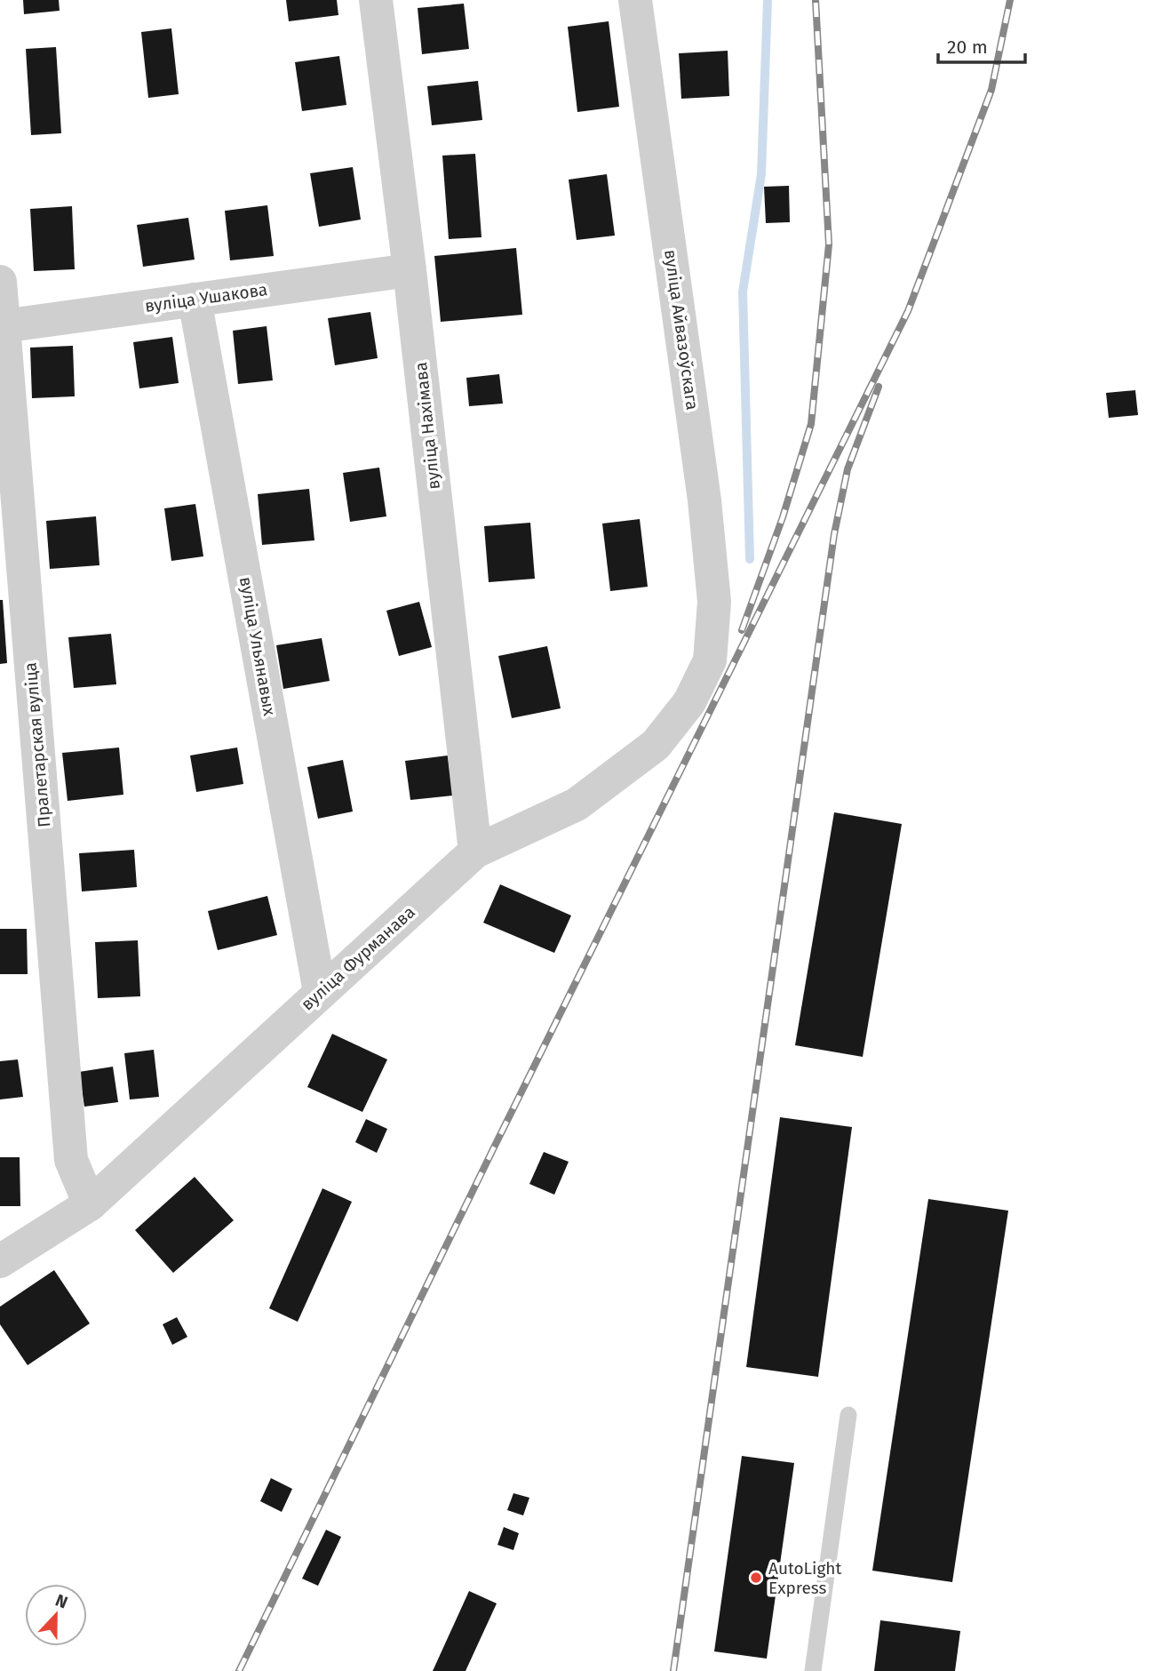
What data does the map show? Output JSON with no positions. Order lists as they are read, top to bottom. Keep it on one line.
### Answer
{"streets":{"street":["вуліца Ушакова","вуліца Айвазоўскага","вуліца Нахімава","вуліца Ульянавых","Пралетарская вуліца","вуліца Фурманава"]},"crossings":[["вуліца Ушакова","вуліца Нахімава"],["вуліца Ушакова","вуліца Ульянавых"],["вуліца Ушакова","Пралетарская вуліца"],["вуліца Айвазоўскага","вуліца Фурманава"],["вуліца Нахімава","вуліца Фурманава"],["вуліца Ульянавых","вуліца Фурманава"],["Пралетарская вуліца","вуліца Фурманава"]],"places":["AutoLight Express"],"scale_bar":"20 m","north":"top"}
